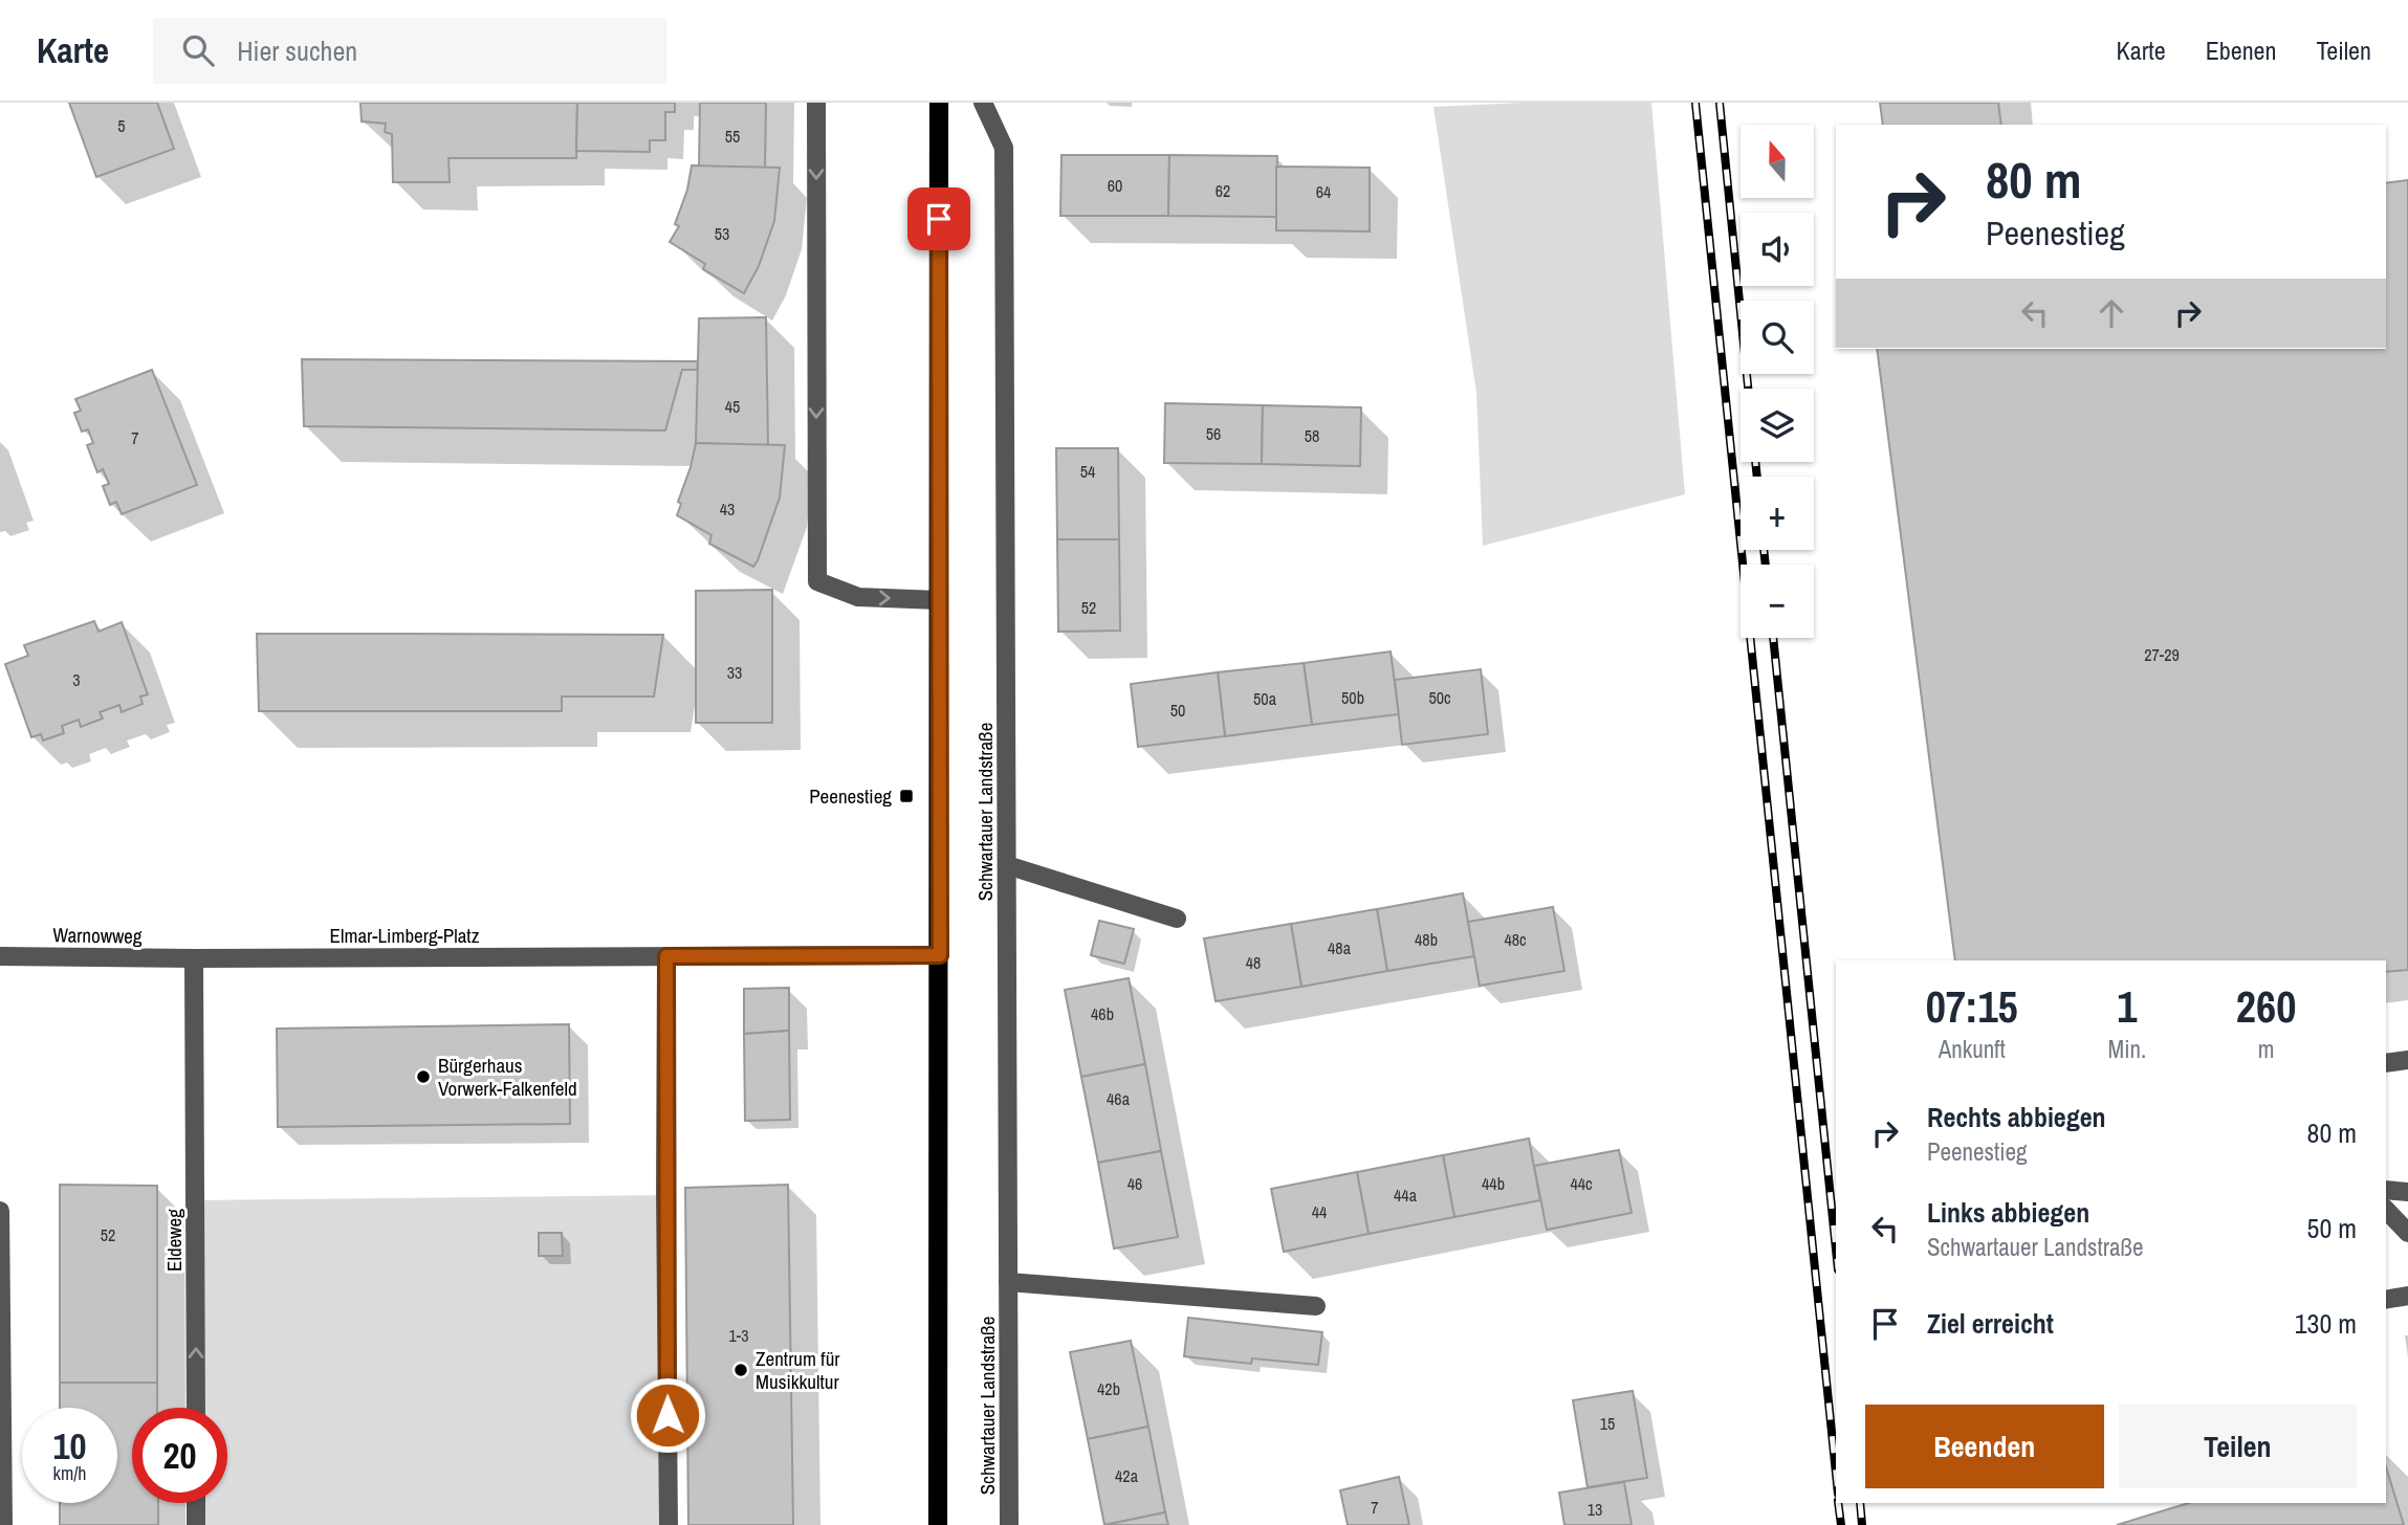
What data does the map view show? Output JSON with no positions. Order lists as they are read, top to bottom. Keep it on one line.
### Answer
{"streets":{"street":["Schwartauer Landstraße","Warnowweg","Elmar-Limberg-Platz","Eldeweg"]},"crossings":[["Warnowweg","Elmar-Limberg-Platz"],["Warnowweg","Eldeweg"],["Elmar-Limberg-Platz","Eldeweg"]],"one_way":["Eldeweg"],"places":{"transit":["Peenestieg"],"other":["Bürgerhaus Vorwerk-Falkenfeld","Zentrum für Musikkultur"]},"house_numbers":["5","55","60","62","64","53","45","56","58","7","54","43","52","27-29","33","3","50b","50c","50a","50","48b","48c","48a","48","46b","46a","46","44b","44c","44a","44","52","1-3","42b","15","42a","7","13"],"north":"top","page":{"header":"Karte","search":"Hier suchen","nav":["Karte","Ebenen","Teilen"],"map_buttons":["+","−"],"turn":["80 m","Peenestieg"],"eta":["07:15","Ankunft","1","Min.","260","m"],"list":[{"name":"Rechts abbiegen","note":"Peenestieg","value":"80 m"},{"name":"Links abbiegen","note":"Schwartauer Landstraße","value":"50 m"},{"name":"Ziel erreicht","value":"130 m"}],"buttons":["Beenden","Teilen"],"speed":"10 km/h","limit":"20"}}
